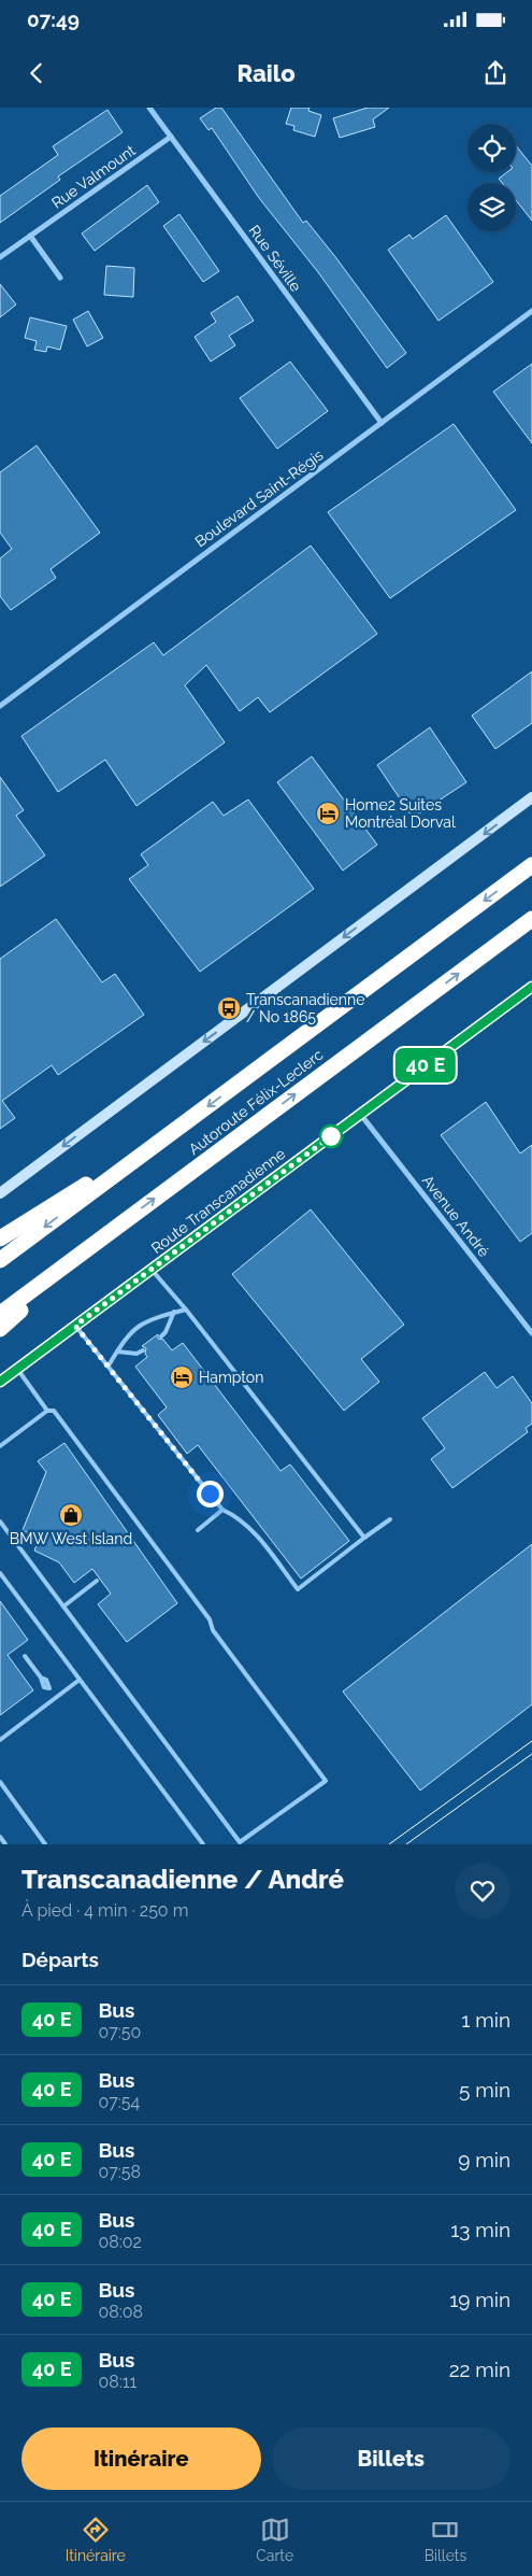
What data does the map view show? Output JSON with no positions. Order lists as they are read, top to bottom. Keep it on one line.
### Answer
{"streets":{"highway":["Autoroute Félix-Leclerc"],"main road":["Route Transcanadienne"],"street":["Rue Valmount","Rue Séville","Boulevard Saint-Régis","Avenue André"]},"crossings":[["Rue Valmount","Rue Séville"],["Rue Séville","Boulevard Saint-Régis"],["Route Transcanadienne","Avenue André"]],"places":{"hotel":["Home2 Suites Montréal Dorval","Hampton"],"bus stop":["Transcanadienne / No 1865"],"shop":["BMW West Island"]},"page":{"status":"07:49","header":"Railo","on_map":"40 E","heading":[["Transcanadienne / André","À pied · 4 min · 250 m"],"Départs"],"list":[{"mark":"40 E","name":"Bus","note":"07:50","value":"1 min"},{"mark":"40 E","name":"Bus","note":"07:54","value":"5 min"},{"mark":"40 E","name":"Bus","note":"07:58","value":"9 min"},{"mark":"40 E","name":"Bus","note":"08:02","value":"13 min"},{"mark":"40 E","name":"Bus","note":"08:08","value":"19 min"},{"mark":"40 E","name":"Bus","note":"08:11","value":"22 min"}],"buttons":["Itinéraire","Billets"],"tabs":["Itinéraire","Carte","Billets"]}}
